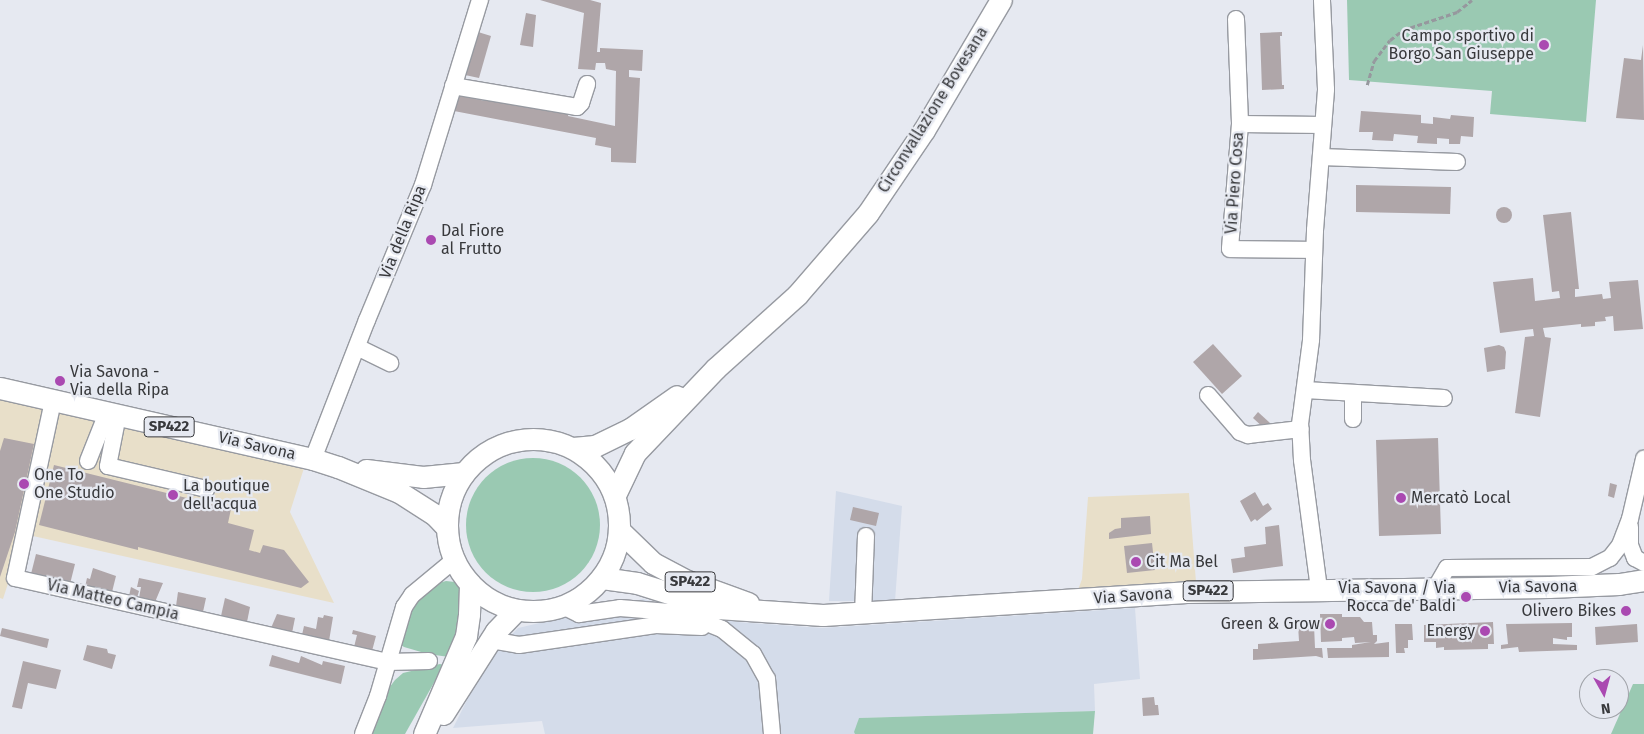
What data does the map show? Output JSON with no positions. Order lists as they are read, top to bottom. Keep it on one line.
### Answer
{"streets":{"main road":["Circonvallazione Bovesana","SP422","Via Savona"],"street":["Via Piero Cosa","Via della Ripa","Via Matteo Campia"]},"crossings":[["Circonvallazione Bovesana","Via Savona"],["Via della Ripa","Via Savona"],["Via Savona","Via Matteo Campia"]],"places":["Campo sportivo di Borgo San Giuseppe","Dal Fiore al Frutto","Via Savona - Via della Ripa","One To One Studio","La boutique dell'acqua","Mercatò Local","Cit Ma Bel","Via Savona / Via Rocca de' Baldi","Olivero Bikes","Green & Grow","Energy"],"north":"bottom"}
